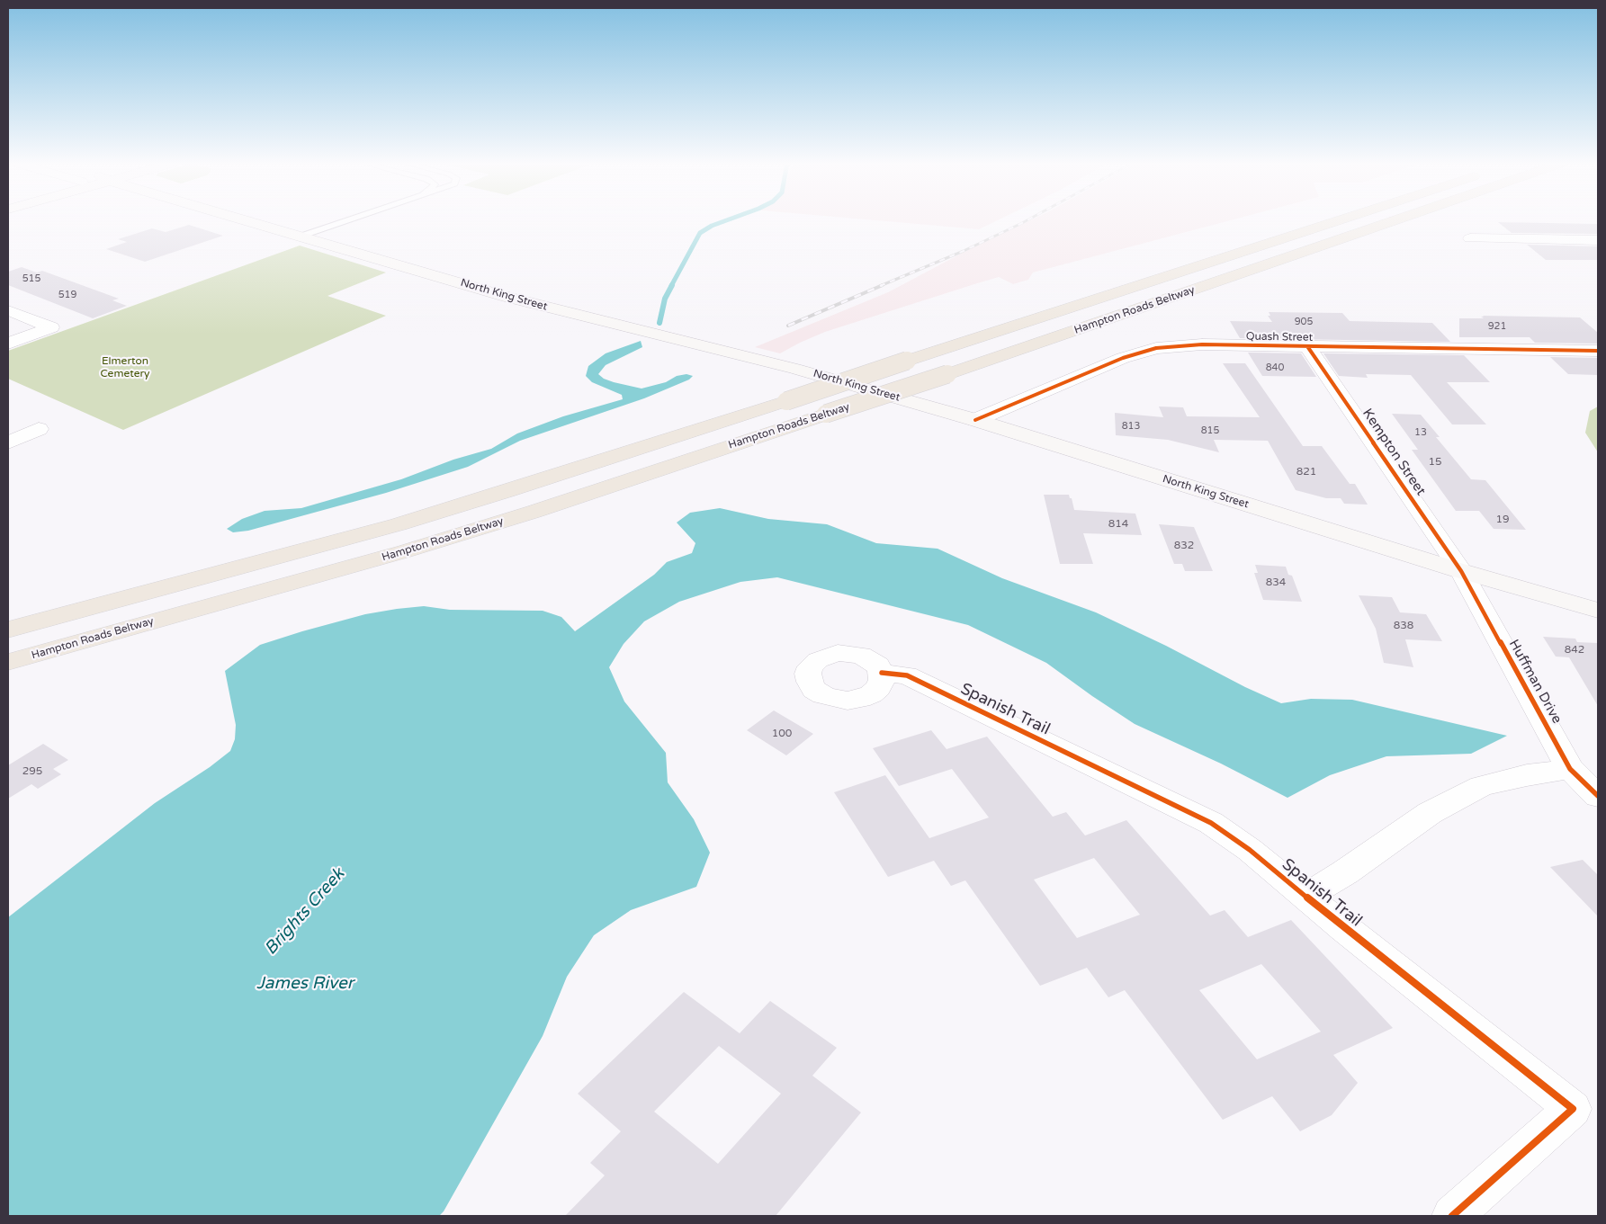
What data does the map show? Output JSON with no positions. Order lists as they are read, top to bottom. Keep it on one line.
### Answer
{"streets":{"highway":["Hampton Roads Beltway"],"main road":["North King Street"],"street":["Quash Street","Kempton Street","Huffman Drive","Spanish Trail"]},"crossings":[["North King Street","Quash Street"],["North King Street","Kempton Street"],["North King Street","Huffman Drive"],["Quash Street","Kempton Street"],["Kempton Street","Huffman Drive"],["Huffman Drive","Spanish Trail"]],"water":["Brights Creek","James River"],"parks":["Elmerton Cemetery"],"house_numbers":["515","519","905","921","840","813","815","13","15","821","19","814","832","834","838","842","100","295"]}
